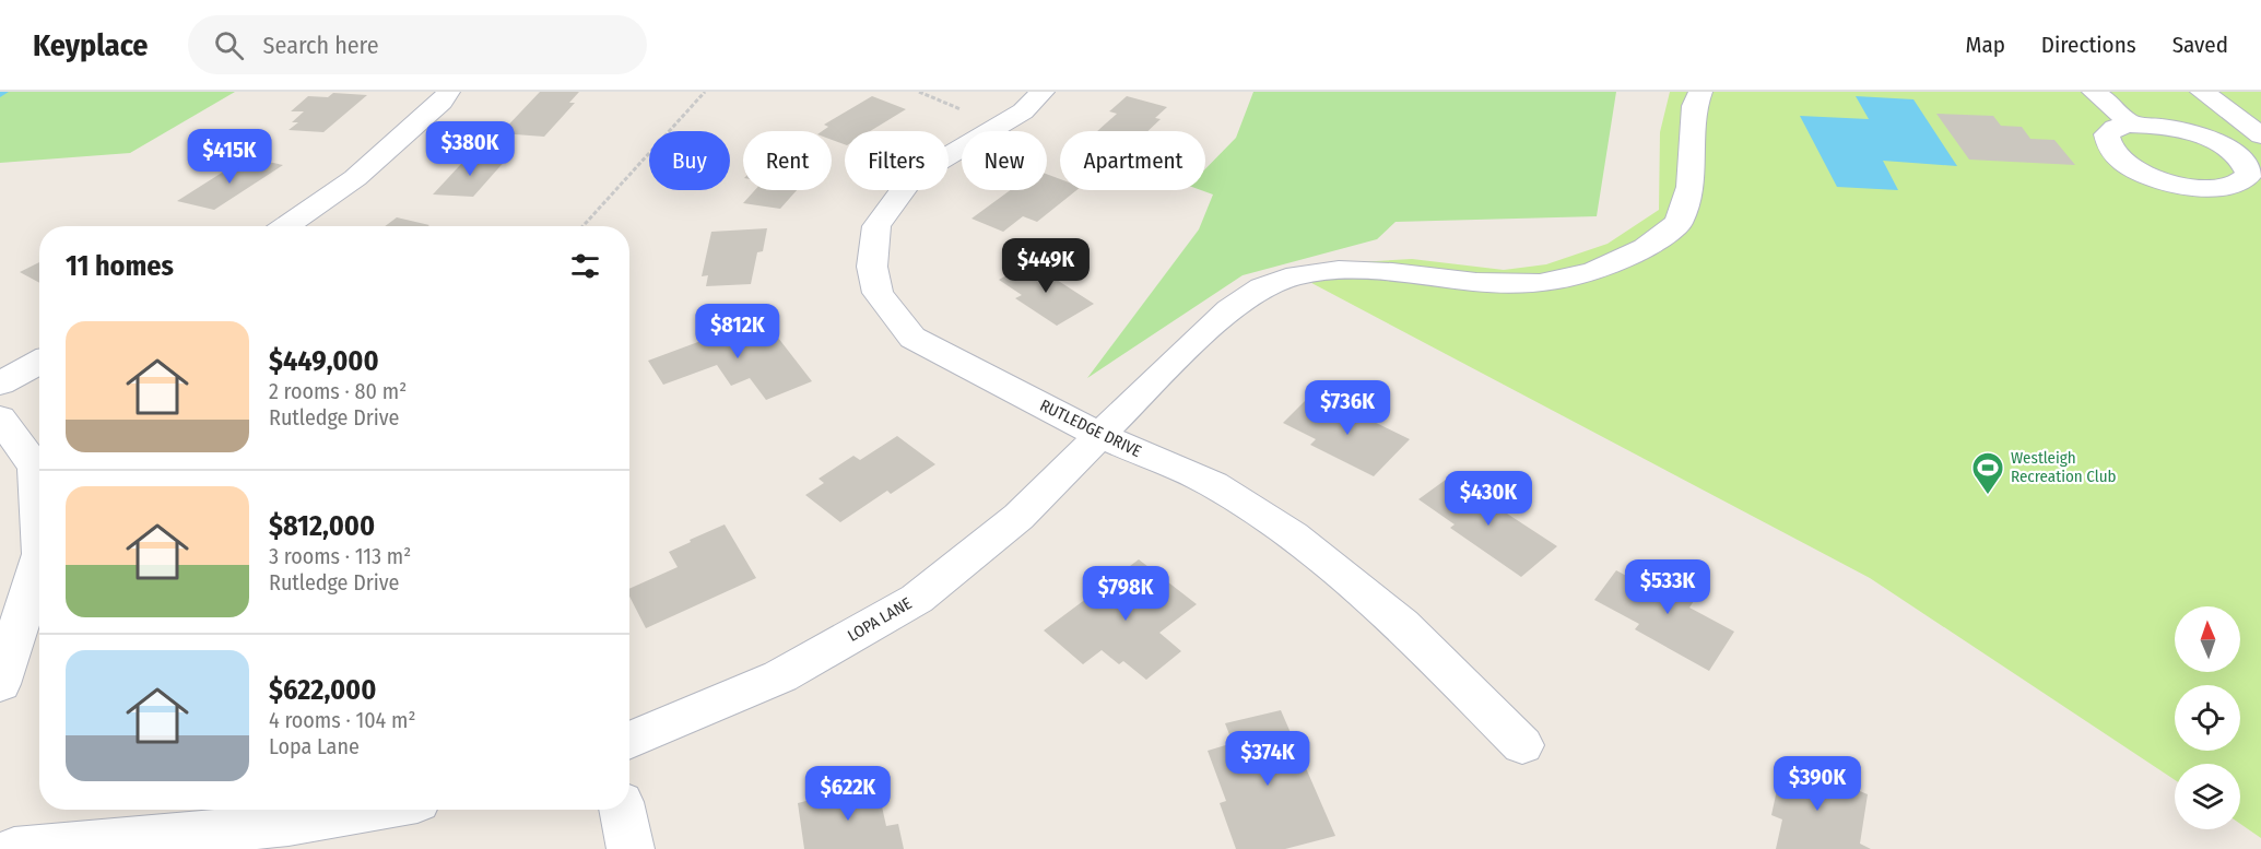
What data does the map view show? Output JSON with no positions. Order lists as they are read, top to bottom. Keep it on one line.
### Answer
{"streets":{"street":["RUTLEDGE DRIVE","LOPA LANE"]},"crossings":[["RUTLEDGE DRIVE","LOPA LANE"]],"places":{"sports":["Westleigh Recreation Club"]},"north":"top","page":{"header":"Keyplace","search":"Search here","nav":["Map","Directions","Saved"],"price":["$380K","$415K","$449K","$812K","$736K","$430K","$533K","$798K","$374K","$390K","$622K"],"chip":["Buy","Rent","Filters","New","Apartment"],"heading":"11 homes","list":[{"name":"$449,000","note":"2 rooms · 80 m² · Rutledge Drive"},{"name":"$812,000","note":"3 rooms · 113 m² · Rutledge Drive"},{"name":"$622,000","note":"4 rooms · 104 m² · Lopa Lane"}]}}
